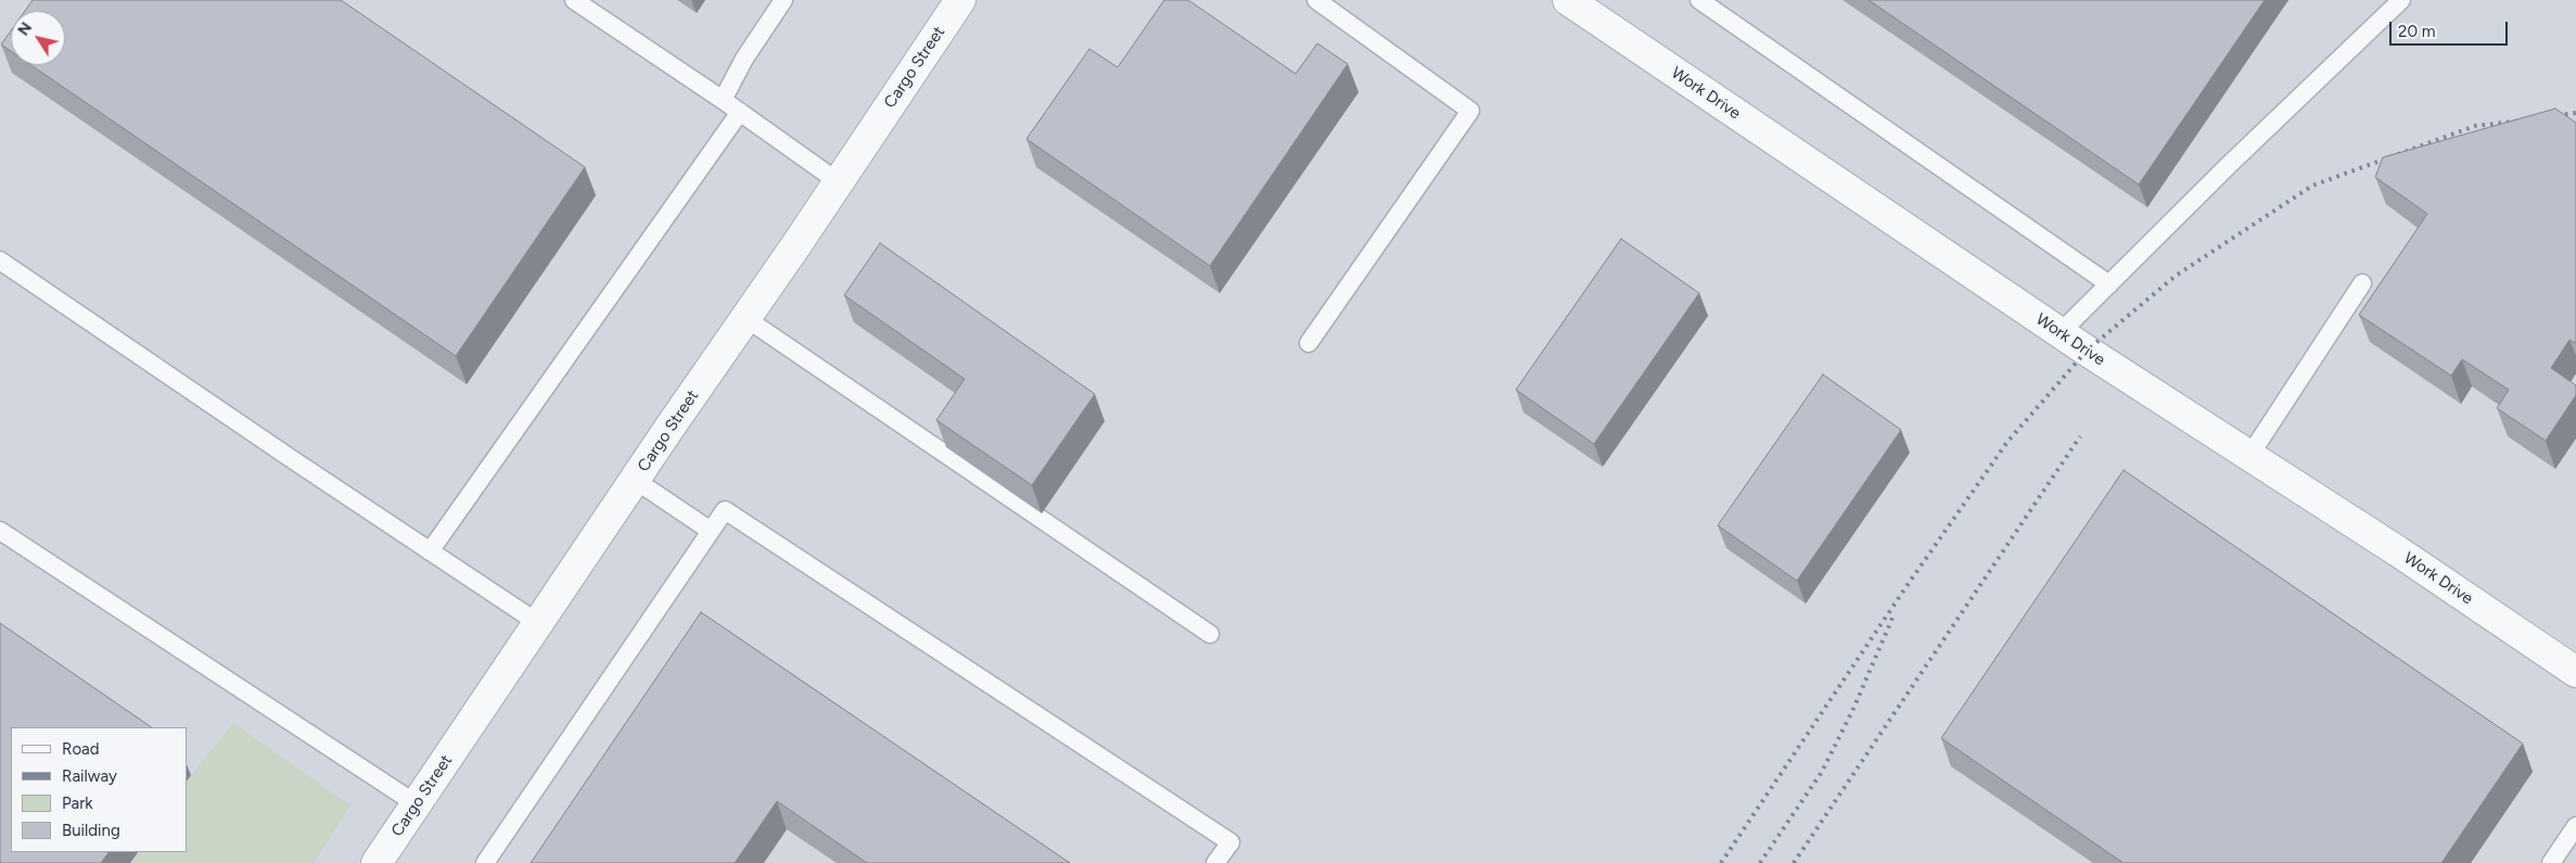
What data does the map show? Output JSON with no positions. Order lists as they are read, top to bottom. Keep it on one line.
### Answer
{"streets":{"street":["Cargo Street","Work Drive"]},"legend":["Road","Railway","Park","Building"],"scale_bar":"20 m","north":"top left"}
